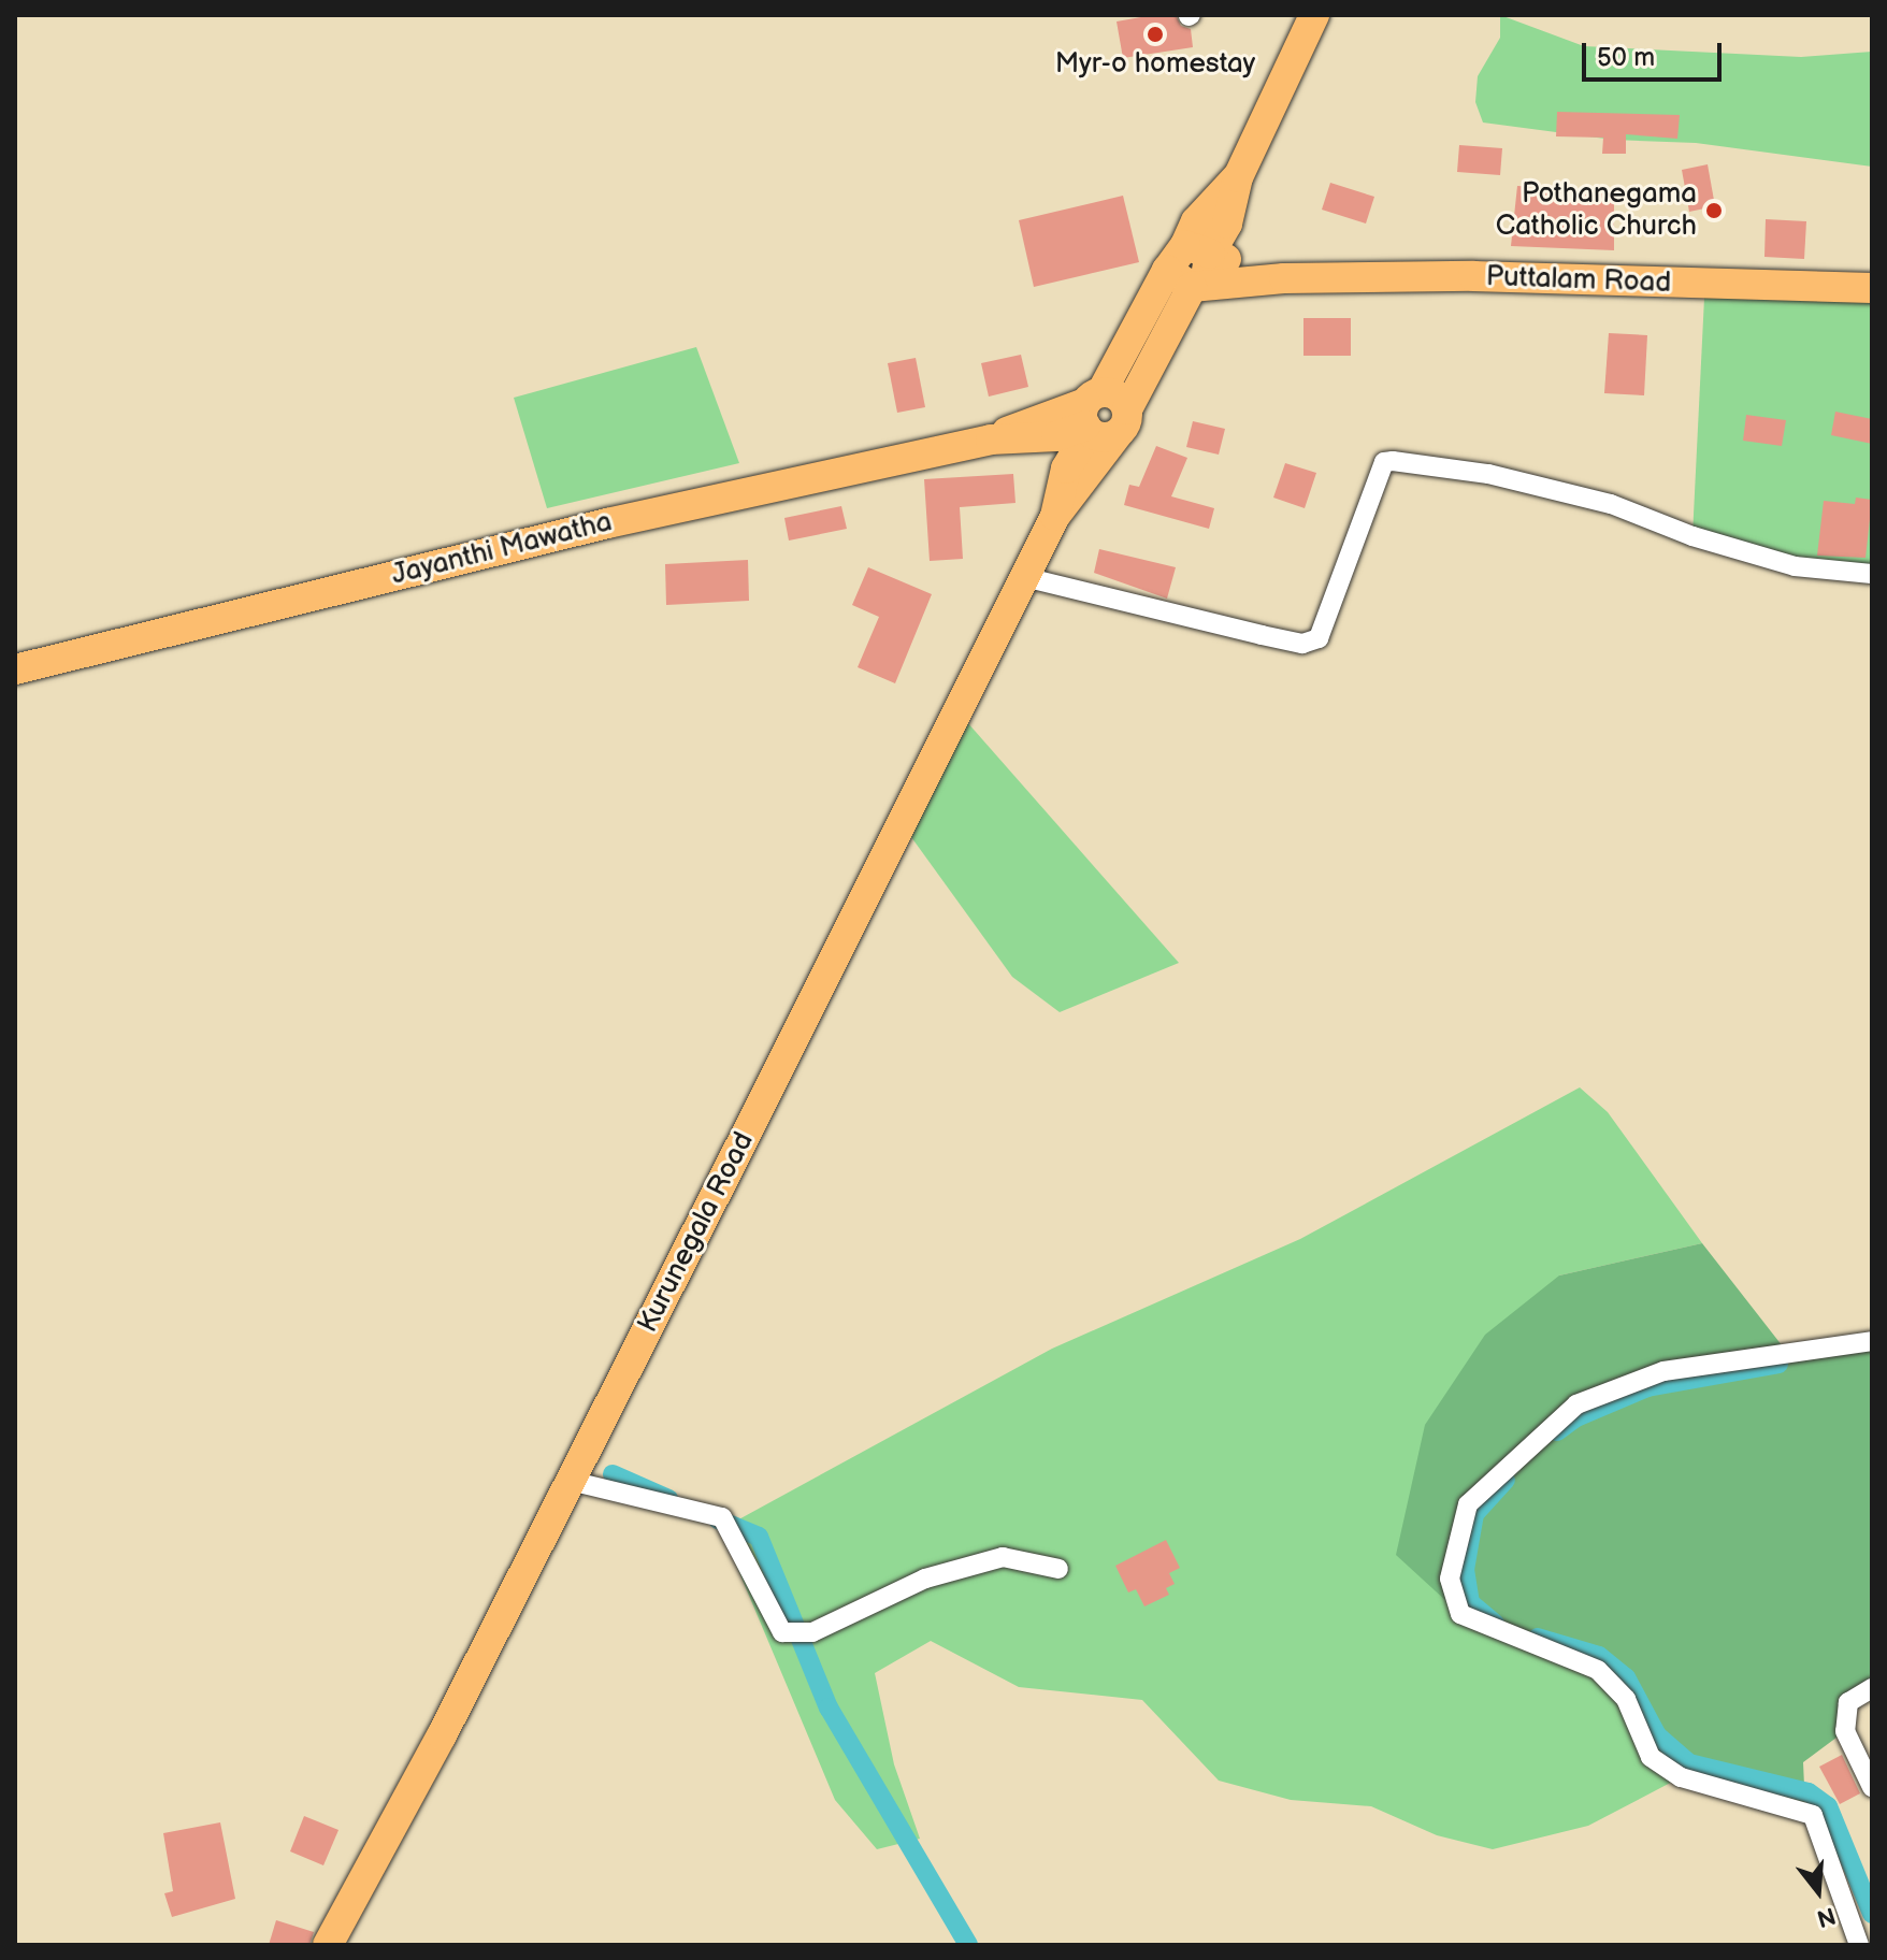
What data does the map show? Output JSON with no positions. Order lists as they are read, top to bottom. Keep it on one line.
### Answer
{"streets":{"main road":["Puttalam Road","Jayanthi Mawatha","Kurunegala Road"]},"crossings":[["Jayanthi Mawatha","Kurunegala Road"]],"places":["Myr-o homestay","Pothanegama Catholic Church"],"scale_bar":"50 m","north":"bottom"}
